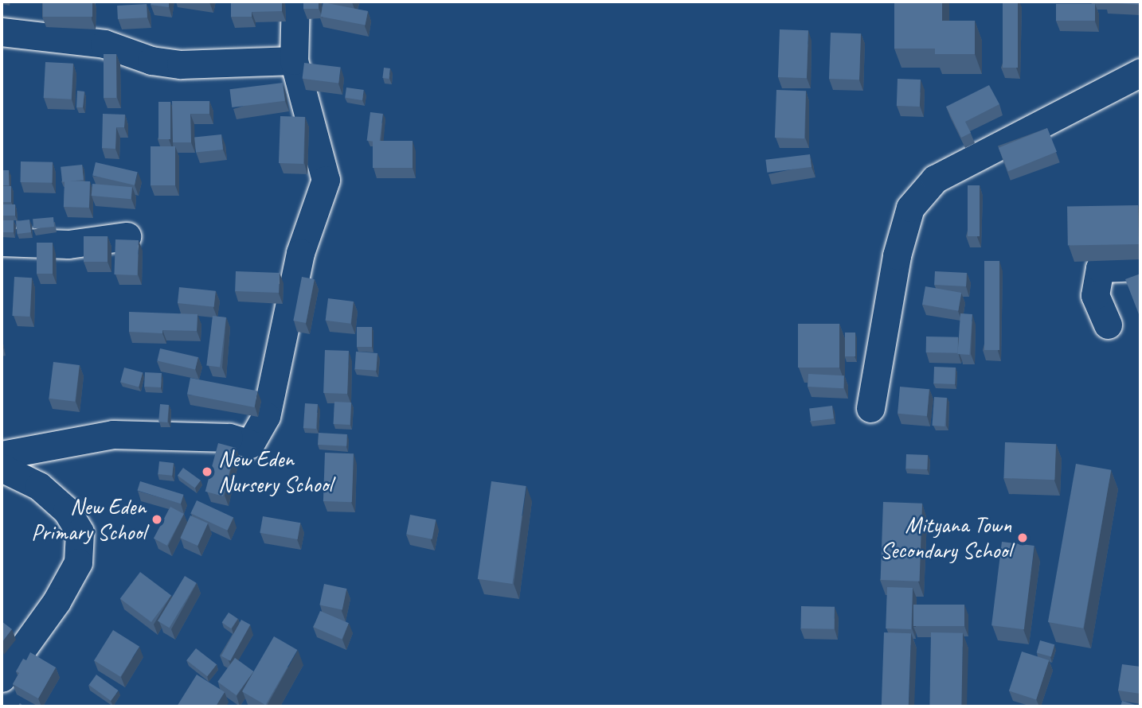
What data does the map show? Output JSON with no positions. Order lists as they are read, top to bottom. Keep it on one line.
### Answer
{"places":["New Eden Nursery School","New Eden Primary School","Mityana Town Secondary School"]}
